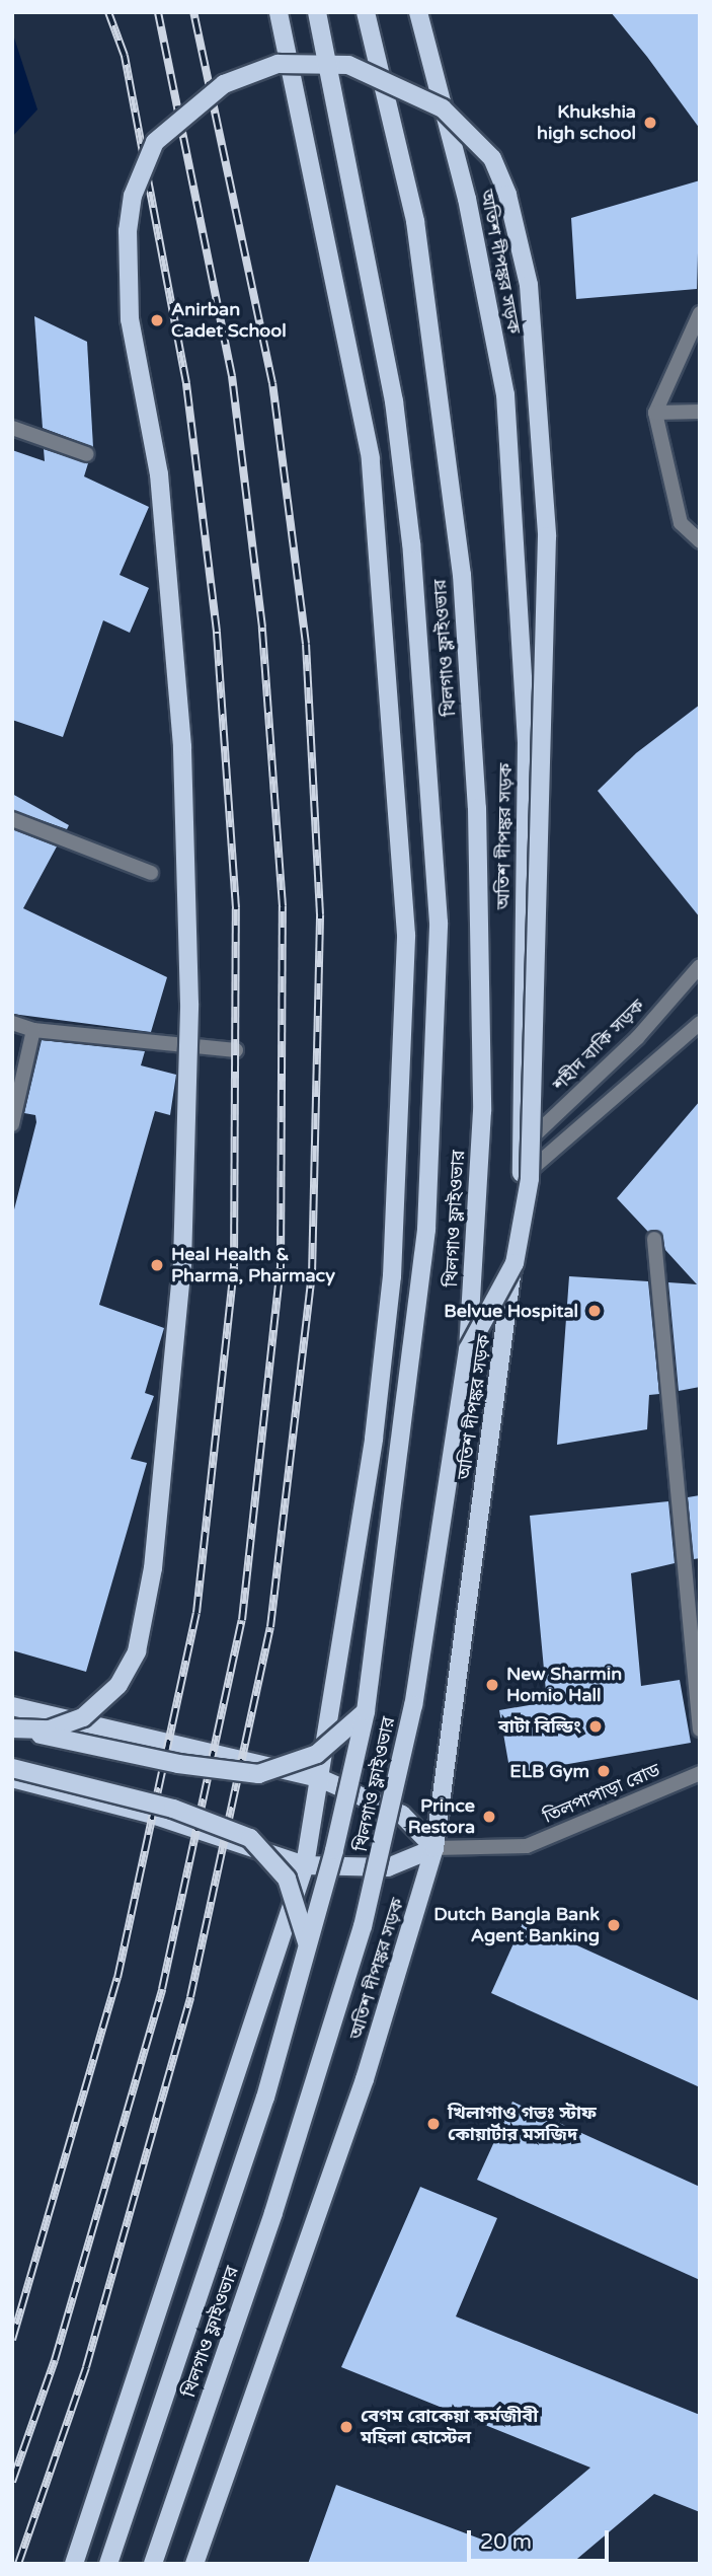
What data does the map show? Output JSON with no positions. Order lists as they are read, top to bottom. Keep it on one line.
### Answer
{"streets":{"main road":["অতিশ দীপঙ্কর সড়ক","খিলগাও ফ্লাইওভার"],"street":["শহীদ বাকি সড়ক","তিলপাপাড়া রোড"]},"crossings":[["অতিশ দীপঙ্কর সড়ক","শহীদ বাকি সড়ক"],["অতিশ দীপঙ্কর সড়ক","তিলপাপাড়া রোড"]],"places":["Khukshia high school","Anirban Cadet School","Heal Health & Pharma, Pharmacy","Belvue Hospital","New Sharmin Homio Hall","বাটা বিল্ডিং","ELB Gym","Prince Restora","Dutch Bangla Bank Agent Banking","খিলাগাও গভঃ স্টাফ কোয়ার্টার মসজিদ","বেগম রোকেয়া কর্মজীবী মহিলা হোস্টেল"],"scale_bar":"20 m"}
